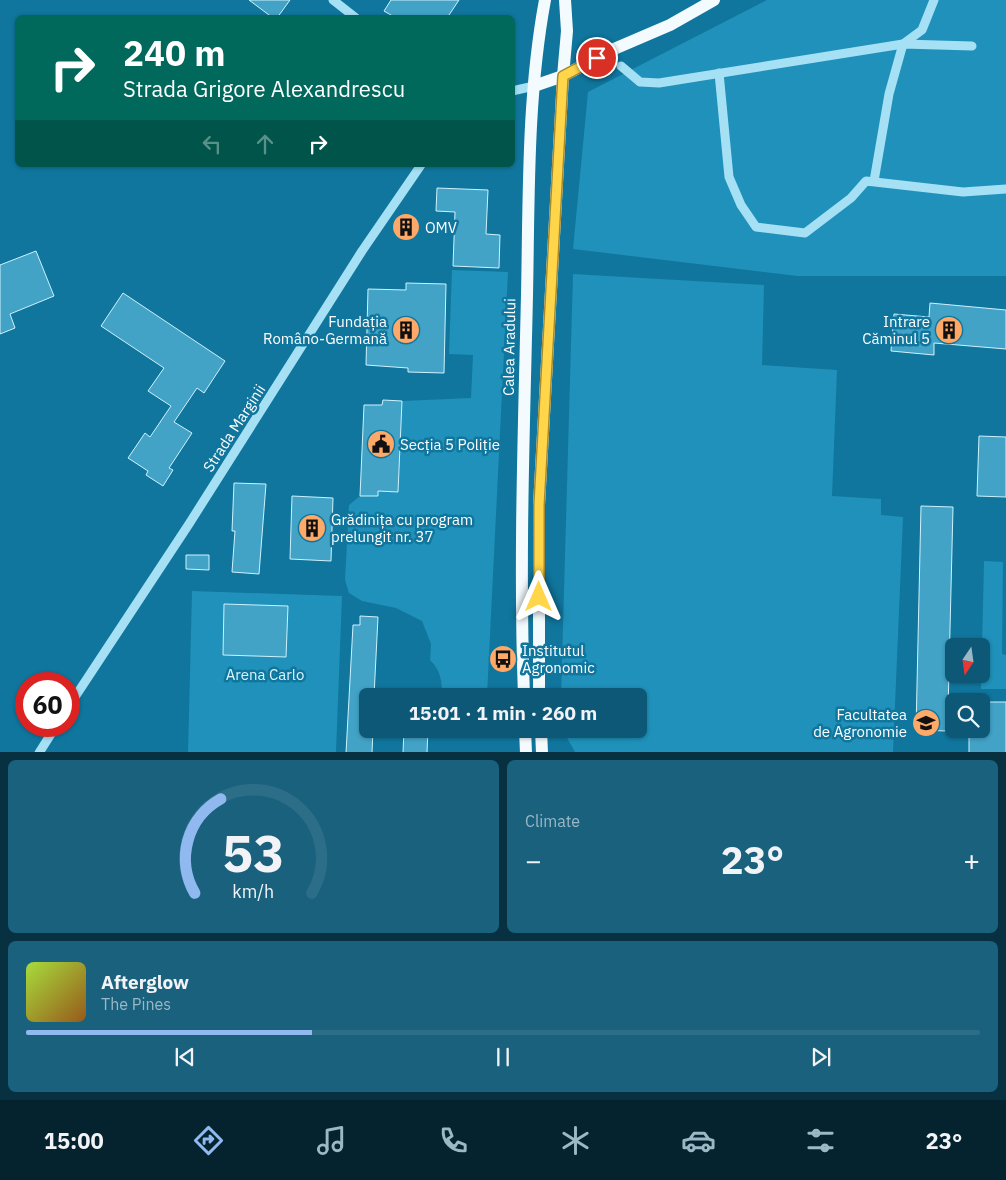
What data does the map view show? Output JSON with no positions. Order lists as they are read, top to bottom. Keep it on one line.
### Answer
{"streets":{"main road":["Calea Aradului"],"street":["Strada Marginii"]},"parks":["Arena Carlo"],"places":{"building":["OMV","Fundația Româno-Germană","Intrare Căminul 5","Grădinița cu program prelungit nr. 37"],"public building":["Secția 5 Poliție"],"bus stop":["Institutul Agronomic"],"school or university":["Facultatea de Agronomie"]},"north":"bottom","page":{"turn":["240 m","Strada Grigore Alexandrescu"],"limit":"60","trip":"15:01 · 1 min · 260 m","tile":"Climate","heat":["−","23°","+"],"song":["Afterglow","The Pines"],"tabs":["15:00","23°"],"gauge":["53","km/h"]}}
